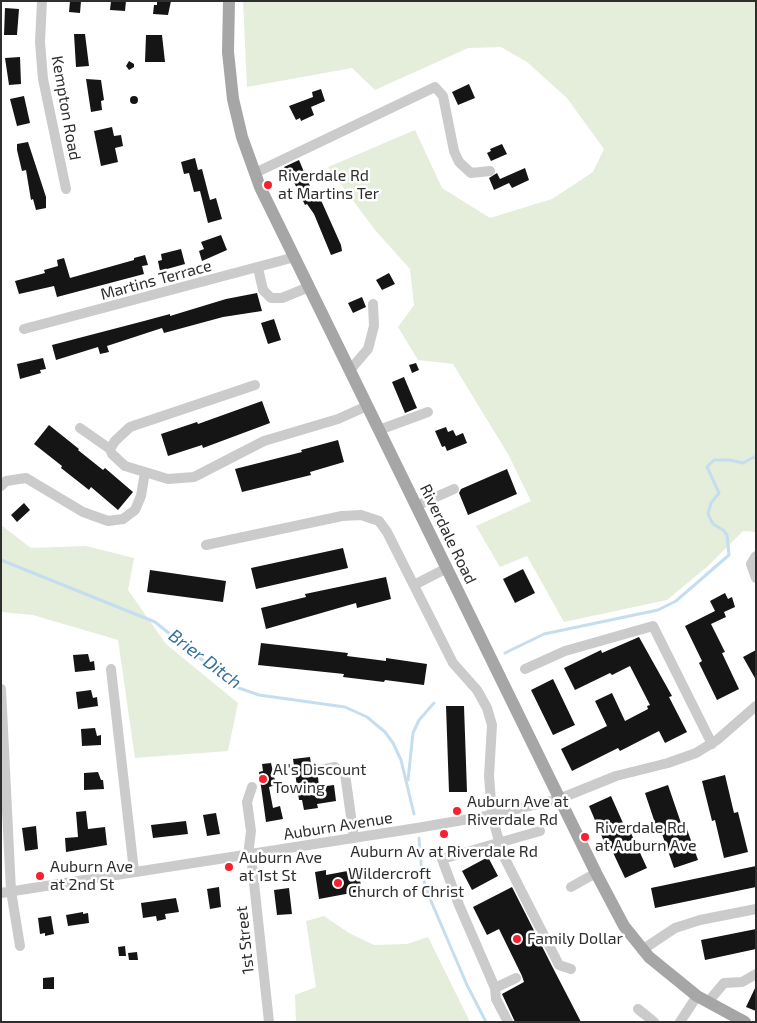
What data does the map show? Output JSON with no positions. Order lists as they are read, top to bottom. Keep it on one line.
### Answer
{"streets":{"main road":["Riverdale Road"],"street":["Kempton Road","Martins Terrace","Auburn Avenue","1st Street"]},"crossings":[["Martins Terrace","Riverdale Road"],["Riverdale Road","Auburn Avenue"],["Auburn Avenue","1st Street"]],"water":["Brier Ditch"],"places":["Riverdale Rd at Martins Ter","Al's Discount Towing","Auburn Ave at Riverdale Rd","Auburn Av at Riverdale Rd","Riverdale Rd at Auburn Ave","Auburn Ave at 1st St","Auburn Ave at 2nd St","Wildercroft Church of Christ","Family Dollar"]}
